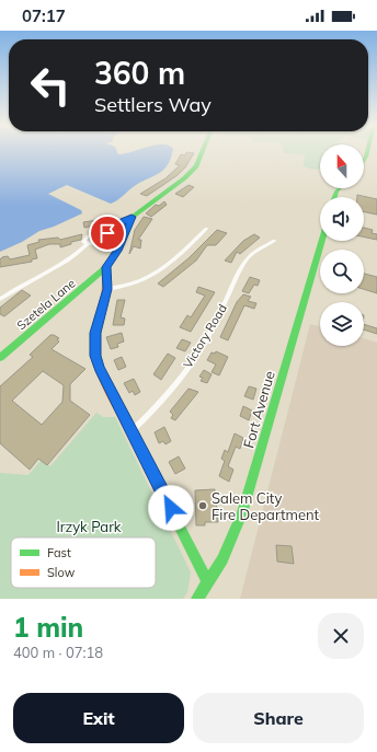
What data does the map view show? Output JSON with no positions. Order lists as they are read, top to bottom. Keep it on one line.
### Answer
{"streets":{"street":["Szetela Lane","Victory Road","Fort Avenue"]},"parks":["Irzyk Park"],"places":["Salem City Fire Department"],"legend":["Fast","Slow"],"north":"top","page":{"status":"07:17","turn":["360 m","Settlers Way"],"heading":["1 min","400 m · 07:18"],"buttons":["Exit","Share"]}}
